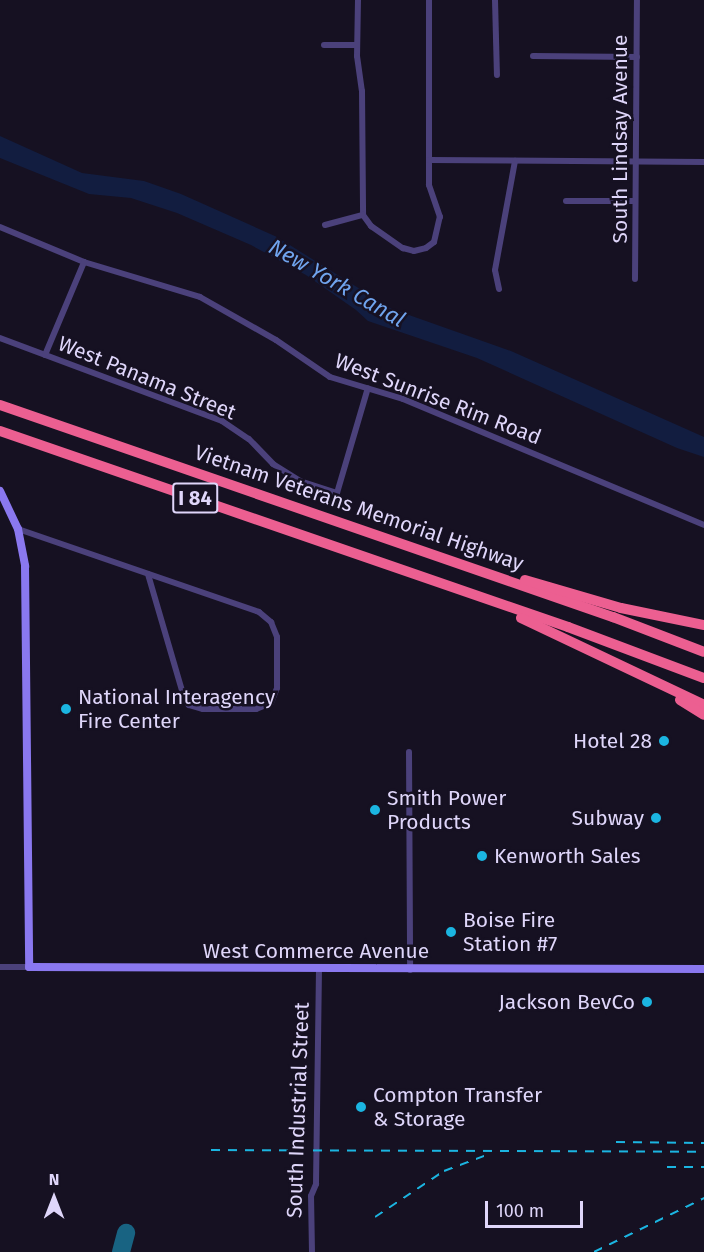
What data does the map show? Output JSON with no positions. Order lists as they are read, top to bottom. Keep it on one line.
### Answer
{"streets":{"highway":["I 84","Vietnam Veterans Memorial Highway"],"street":["South Lindsay Avenue","West Panama Street","West Sunrise Rim Road","West Commerce Avenue","South Industrial Street"]},"crossings":[["West Panama Street","West Sunrise Rim Road"],["West Commerce Avenue","South Industrial Street"]],"water":["New York Canal"],"places":["National Interagency Fire Center","Hotel 28","Smith Power Products","Subway","Kenworth Sales","Boise Fire Station #7","Jackson BevCo","Compton Transfer & Storage"],"scale_bar":"100 m","north":"top"}
